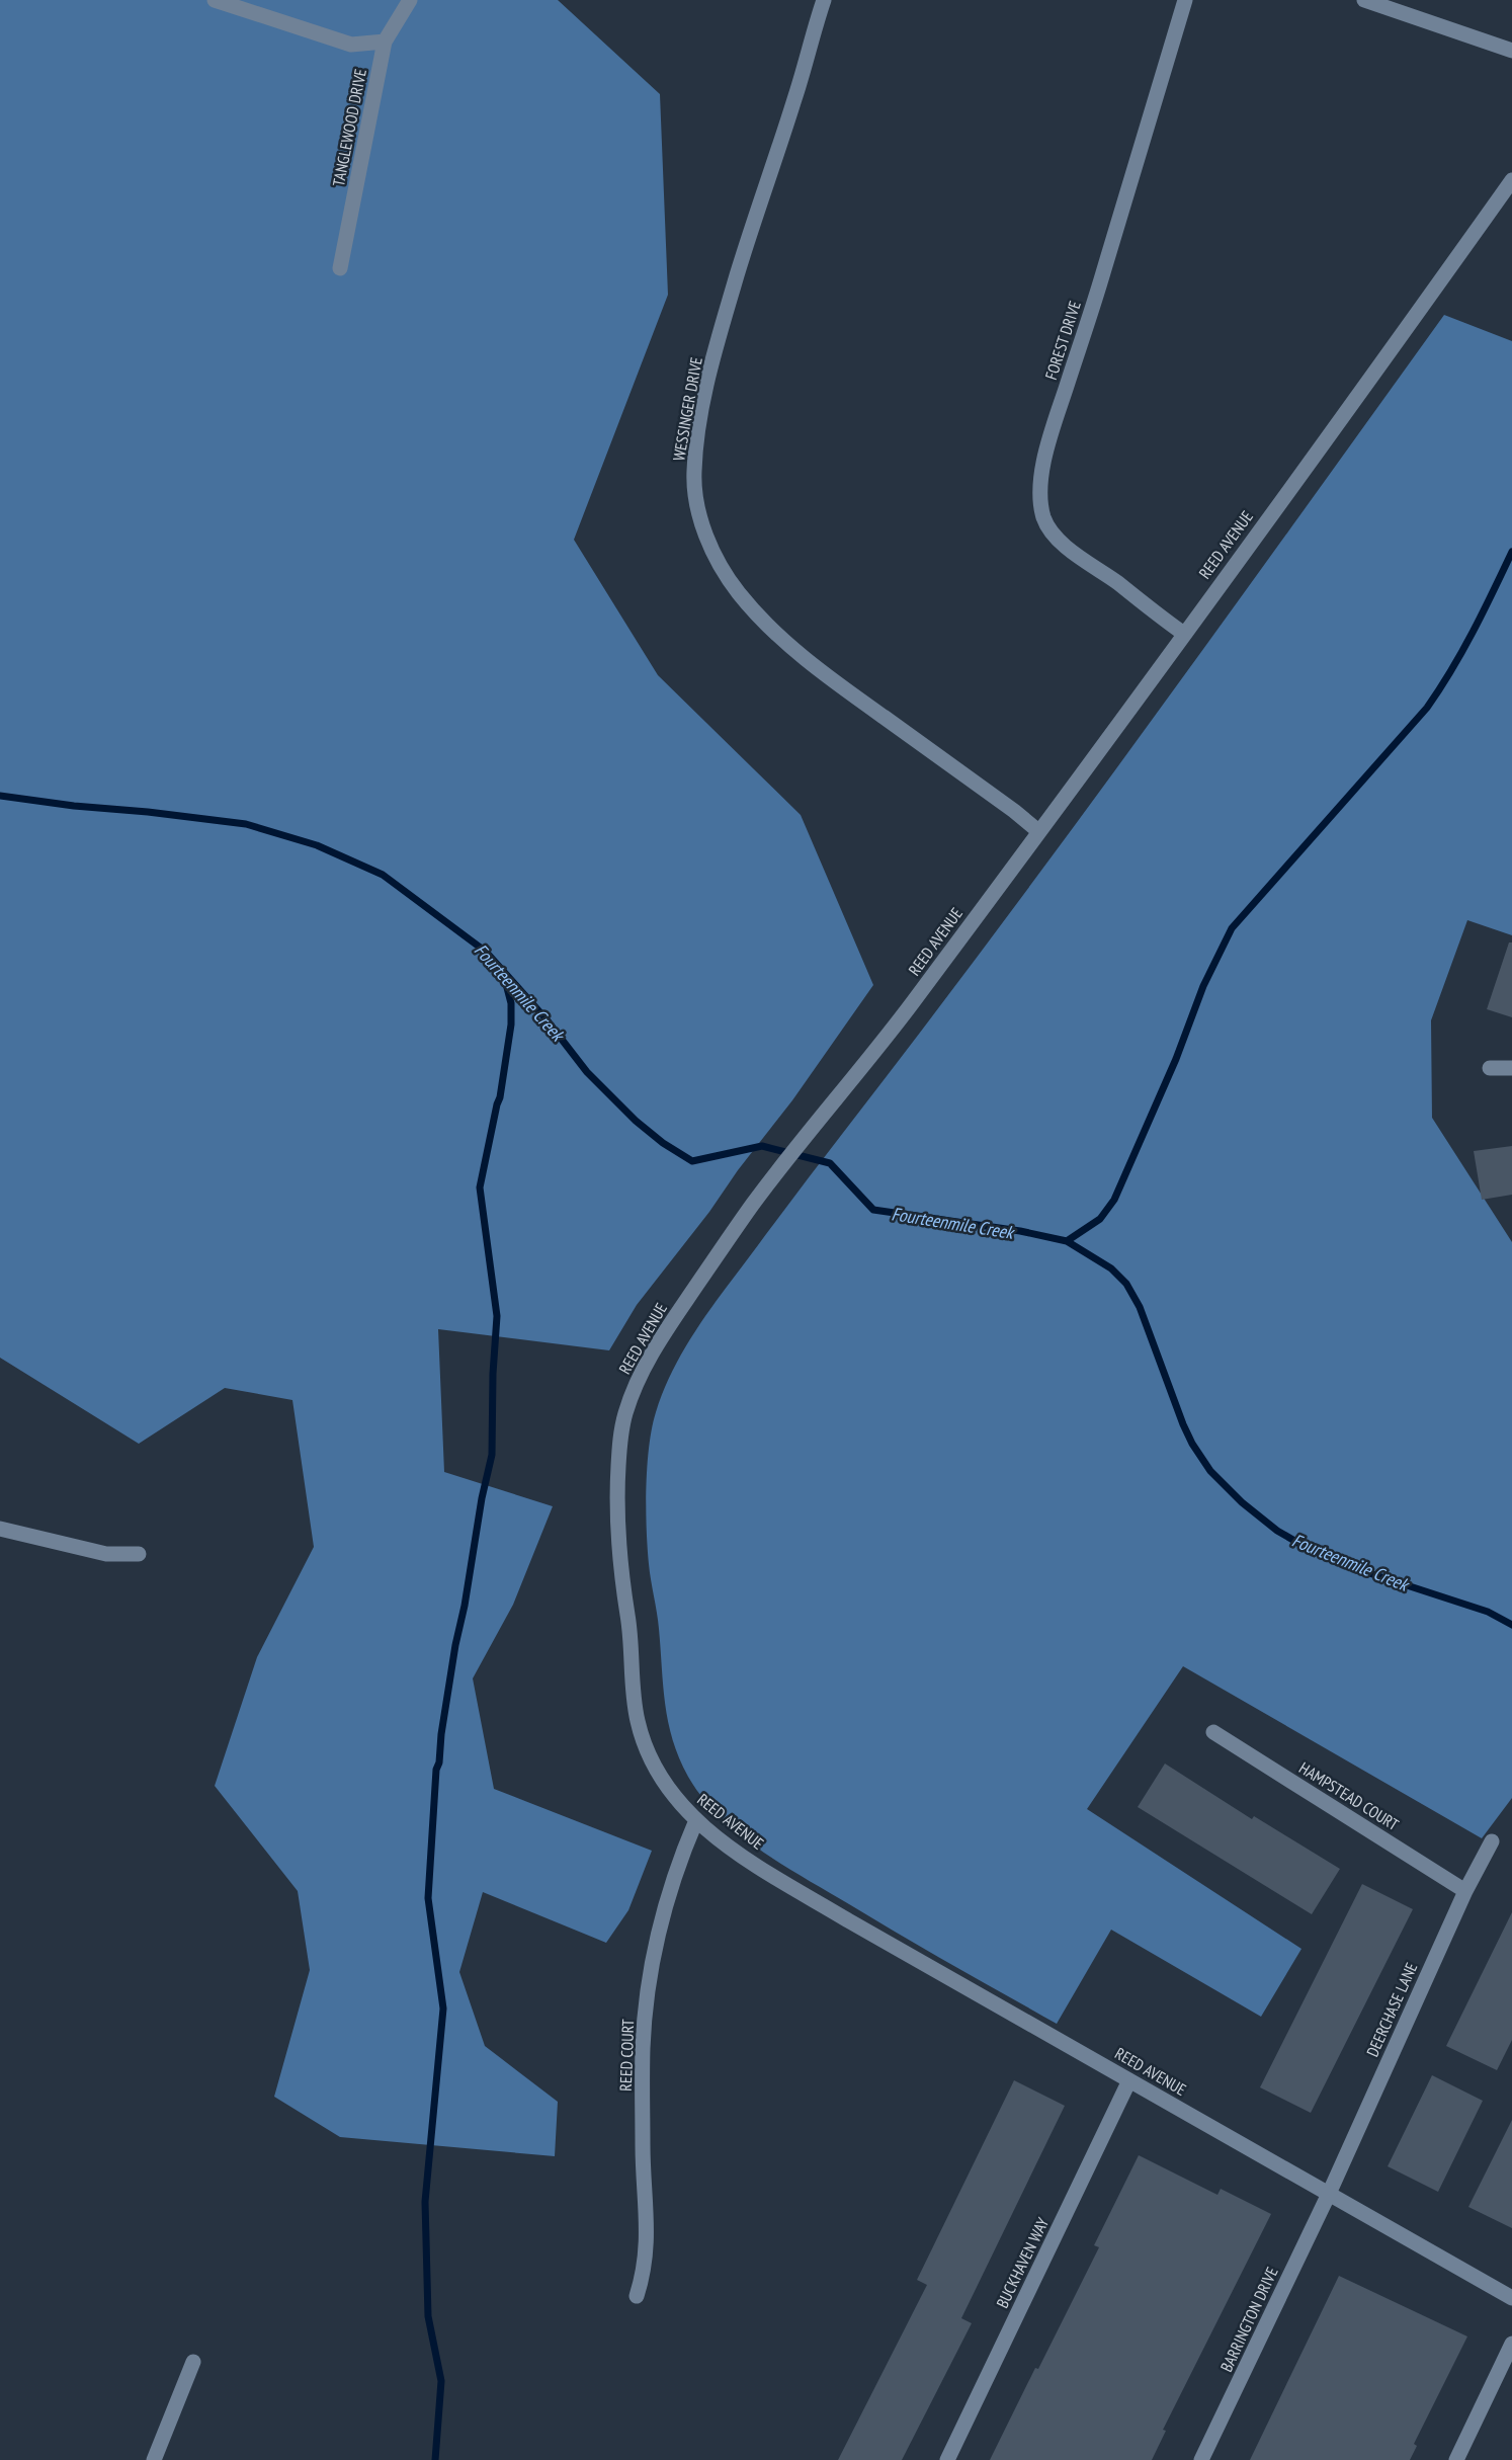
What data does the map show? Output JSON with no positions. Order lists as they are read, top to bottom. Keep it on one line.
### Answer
{"streets":{"street":["TANGLEWOOD DRIVE","FOREST DRIVE","WESSINGER DRIVE","REED AVENUE","HAMPSTEAD COURT","DEERCHASE LANE","REED COURT","BUCKHAVEN WAY","BARRINGTON DRIVE"]},"crossings":[["FOREST DRIVE","REED AVENUE"],["WESSINGER DRIVE","REED AVENUE"],["REED AVENUE","DEERCHASE LANE"],["REED AVENUE","REED COURT"],["REED AVENUE","BUCKHAVEN WAY"],["REED AVENUE","BARRINGTON DRIVE"],["HAMPSTEAD COURT","DEERCHASE LANE"],["DEERCHASE LANE","BARRINGTON DRIVE"]],"water":["Fourteenmile Creek"]}
